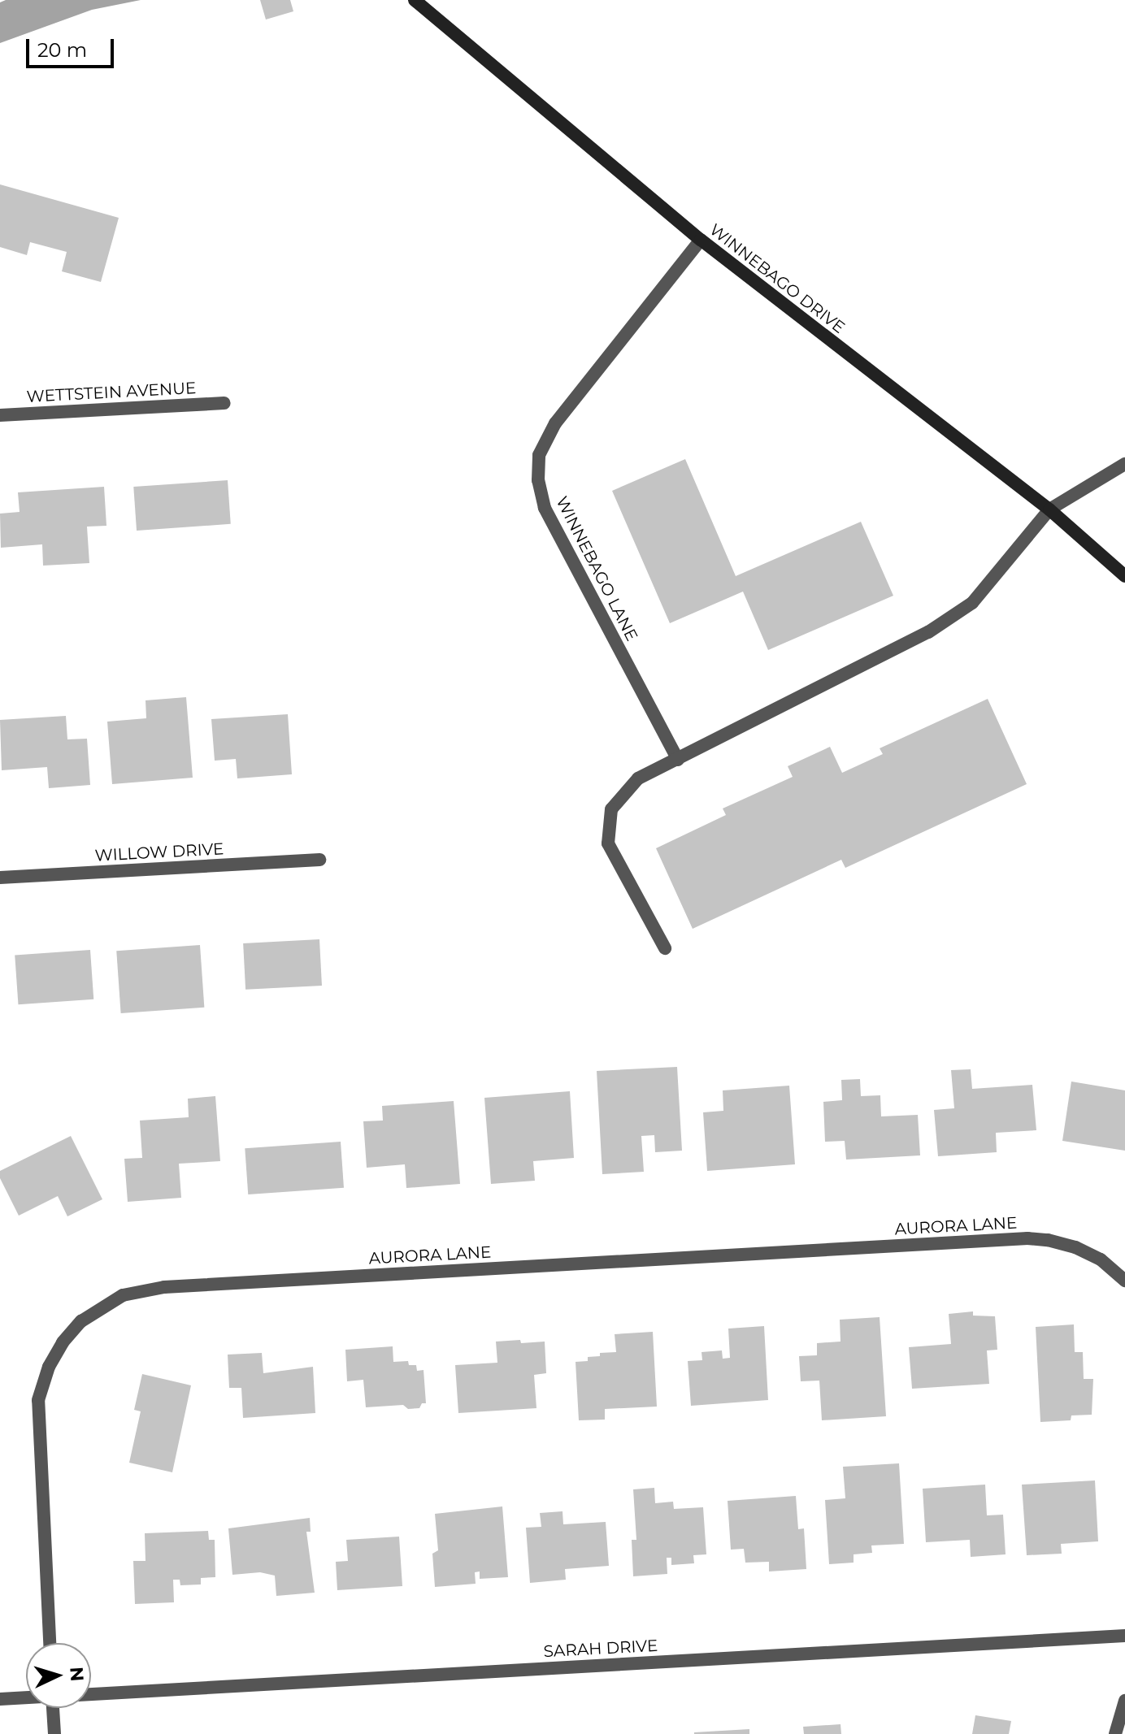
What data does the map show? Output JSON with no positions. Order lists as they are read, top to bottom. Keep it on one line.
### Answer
{"streets":{"main road":["WINNEBAGO DRIVE"],"street":["WETTSTEIN AVENUE","WINNEBAGO LANE","WILLOW DRIVE","AURORA LANE","SARAH DRIVE"]},"crossings":[["WINNEBAGO DRIVE","WINNEBAGO LANE"]],"scale_bar":"20 m","north":"right"}
